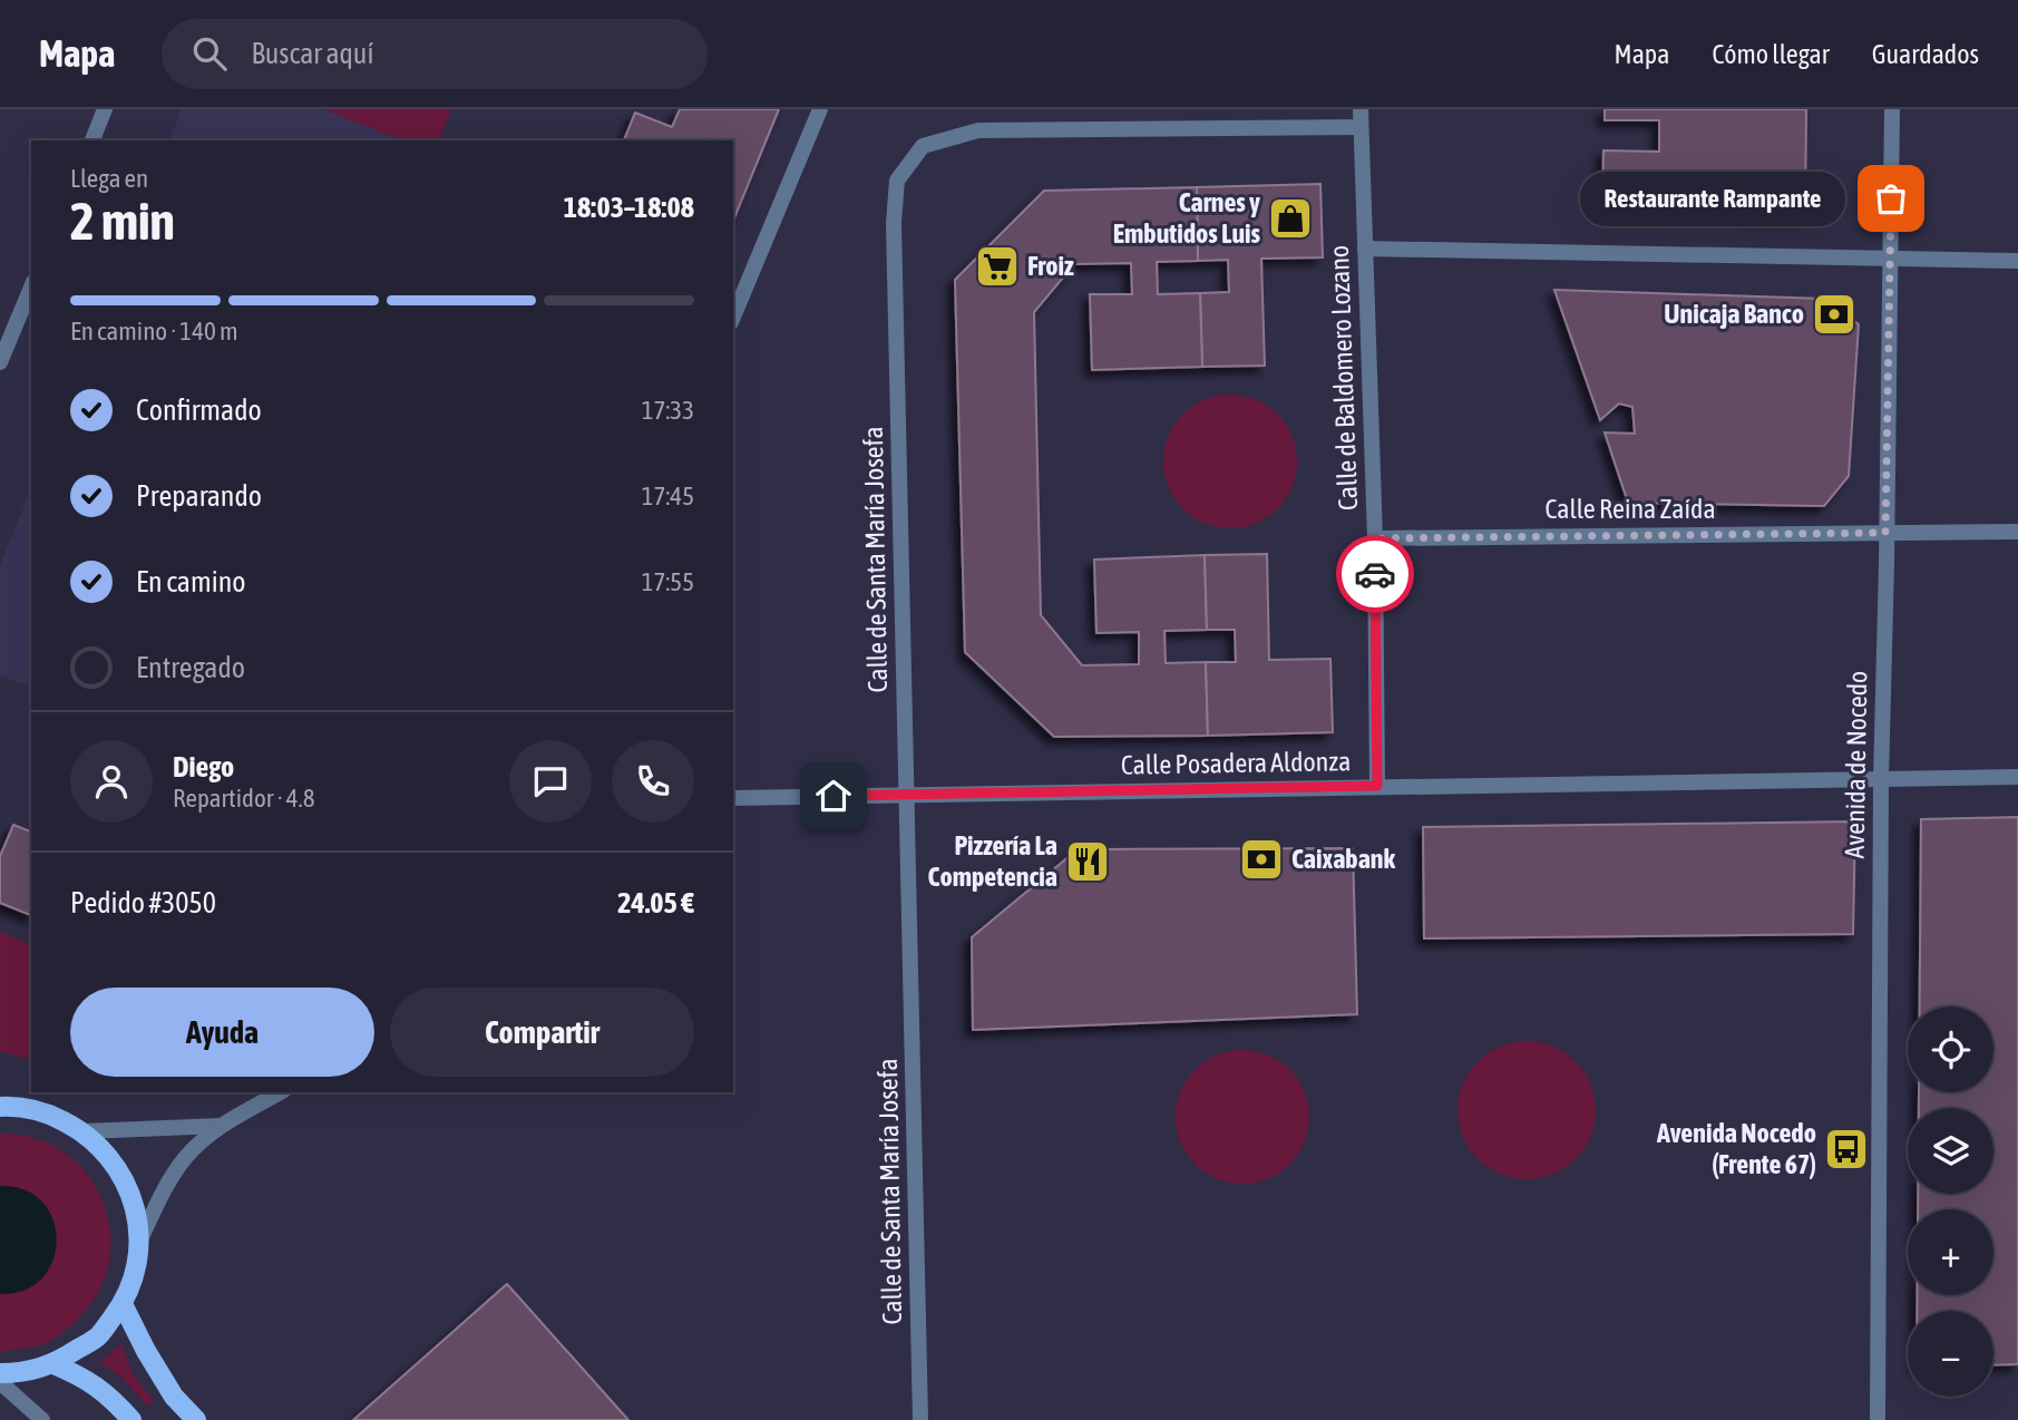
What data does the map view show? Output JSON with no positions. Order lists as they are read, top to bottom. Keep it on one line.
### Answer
{"streets":{"street":["Calle de Baldomero Lozano","Calle Reina Zaída","Calle de Santa María Josefa","Calle Posadera Aldonza","Avenida de Nocedo"]},"crossings":[["Calle de Baldomero Lozano","Calle Reina Zaída"],["Calle de Baldomero Lozano","Calle de Santa María Josefa"],["Calle de Baldomero Lozano","Calle Posadera Aldonza"],["Calle Reina Zaída","Avenida de Nocedo"],["Calle de Santa María Josefa","Calle Posadera Aldonza"],["Calle Posadera Aldonza","Avenida de Nocedo"]],"places":{"other":["Restaurante Rampante"],"shop":["Carnes y Embutidos Luis"],"supermarket":["Froiz"],"bank":["Unicaja Banco","Caixabank"],"restaurant":["Pizzería La Competencia"],"bus stop":["Avenida Nocedo (Frente 67)"]},"page":{"header":"Mapa","search":"Buscar aquí","nav":["Mapa","Cómo llegar","Guardados"],"heading":["2 min","Llega en","18:03–18:08"],"panel":["Diego","Repartidor · 4.8","Pedido #3050","24.05 €"],"bubble":"Restaurante Rampante","bar":"En camino · 140 m","list":[["Confirmado","17:33"],["Preparando","17:45"],["En camino","17:55"],"Entregado"],"buttons":["Ayuda","Compartir"],"map_buttons":["+","−"]}}
